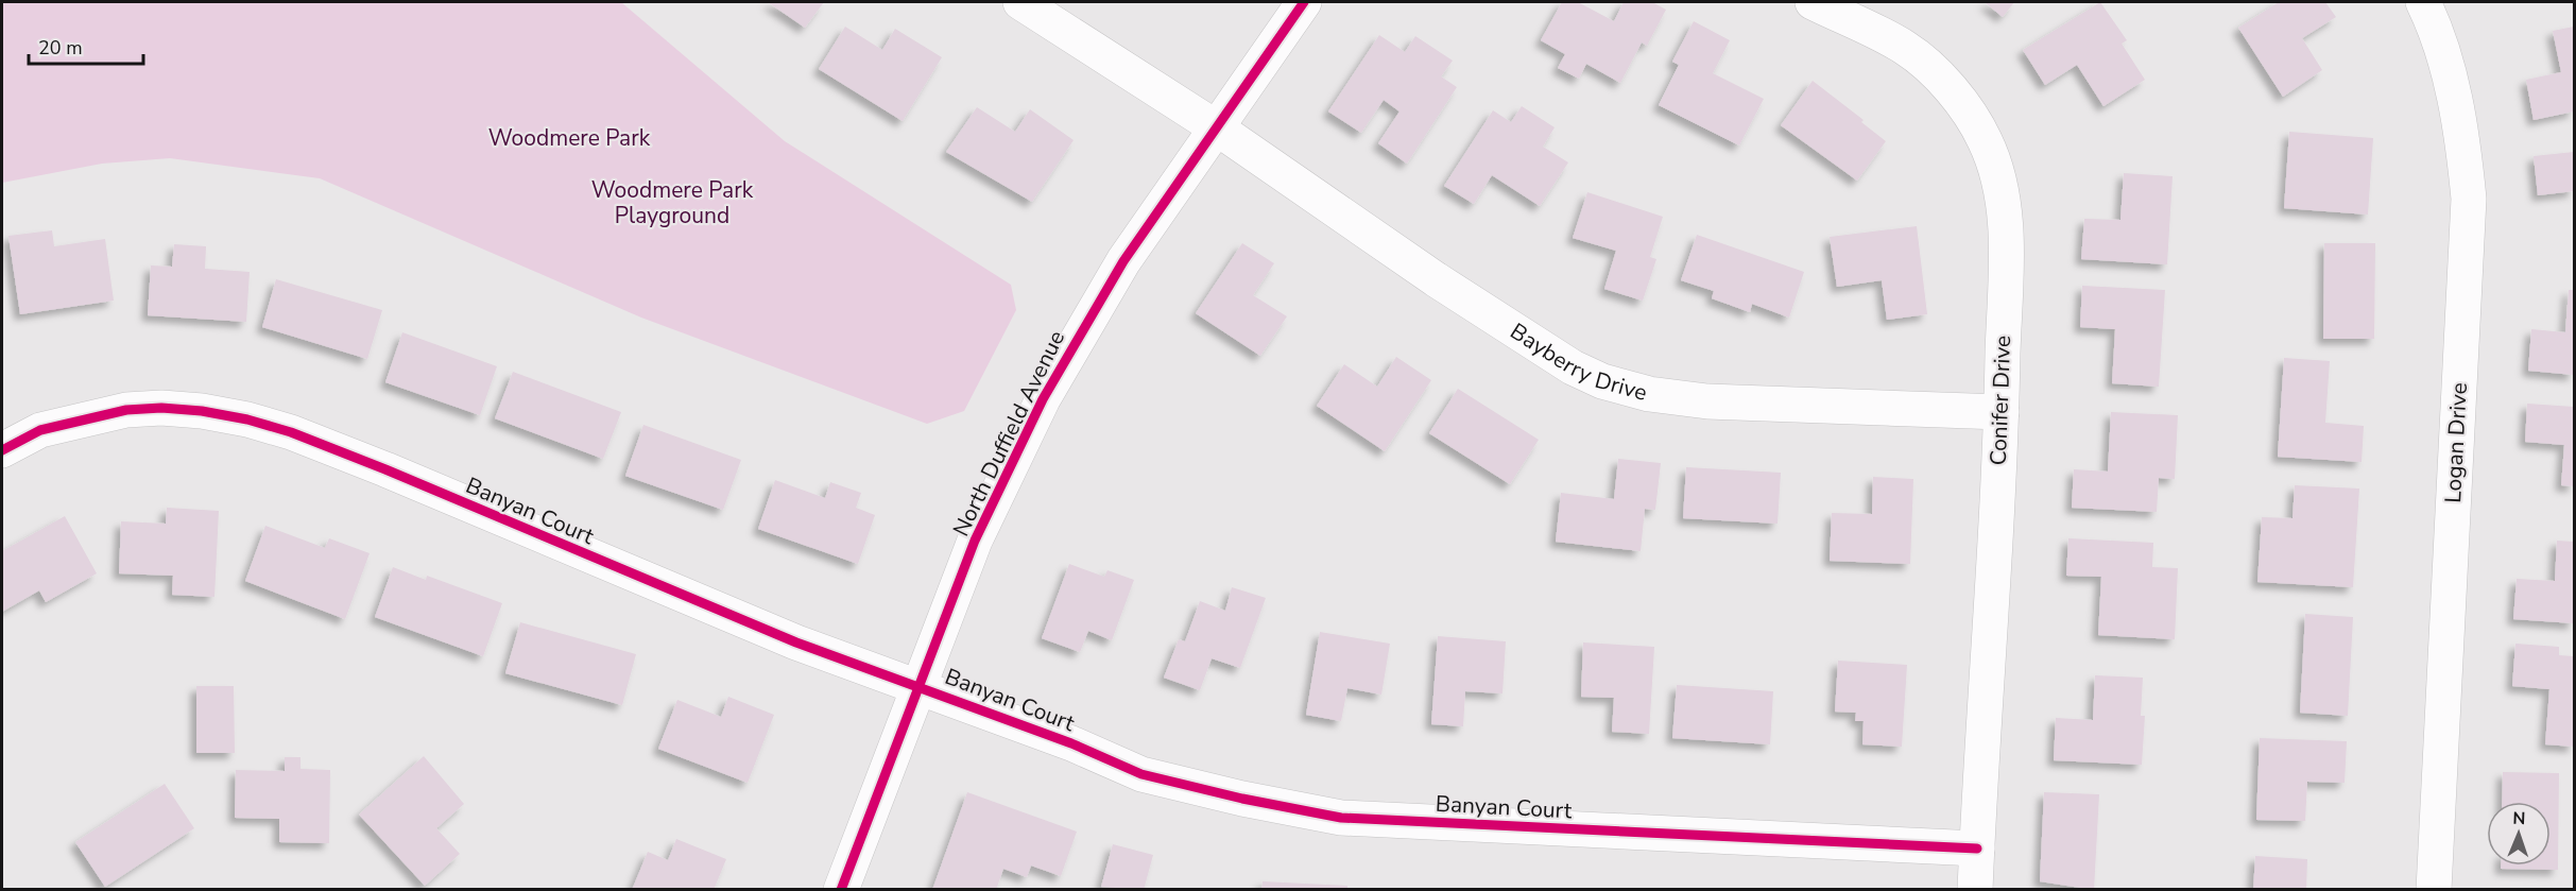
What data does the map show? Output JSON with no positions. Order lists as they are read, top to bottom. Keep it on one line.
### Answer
{"streets":{"street":["Bayberry Drive","Conifer Drive","North Duffield Avenue","Logan Drive","Banyan Court"]},"crossings":[["Bayberry Drive","Conifer Drive"],["Bayberry Drive","North Duffield Avenue"],["Conifer Drive","Banyan Court"],["North Duffield Avenue","Banyan Court"]],"parks":["Woodmere Park","Woodmere Park Playground"],"scale_bar":"20 m","north":"top"}
